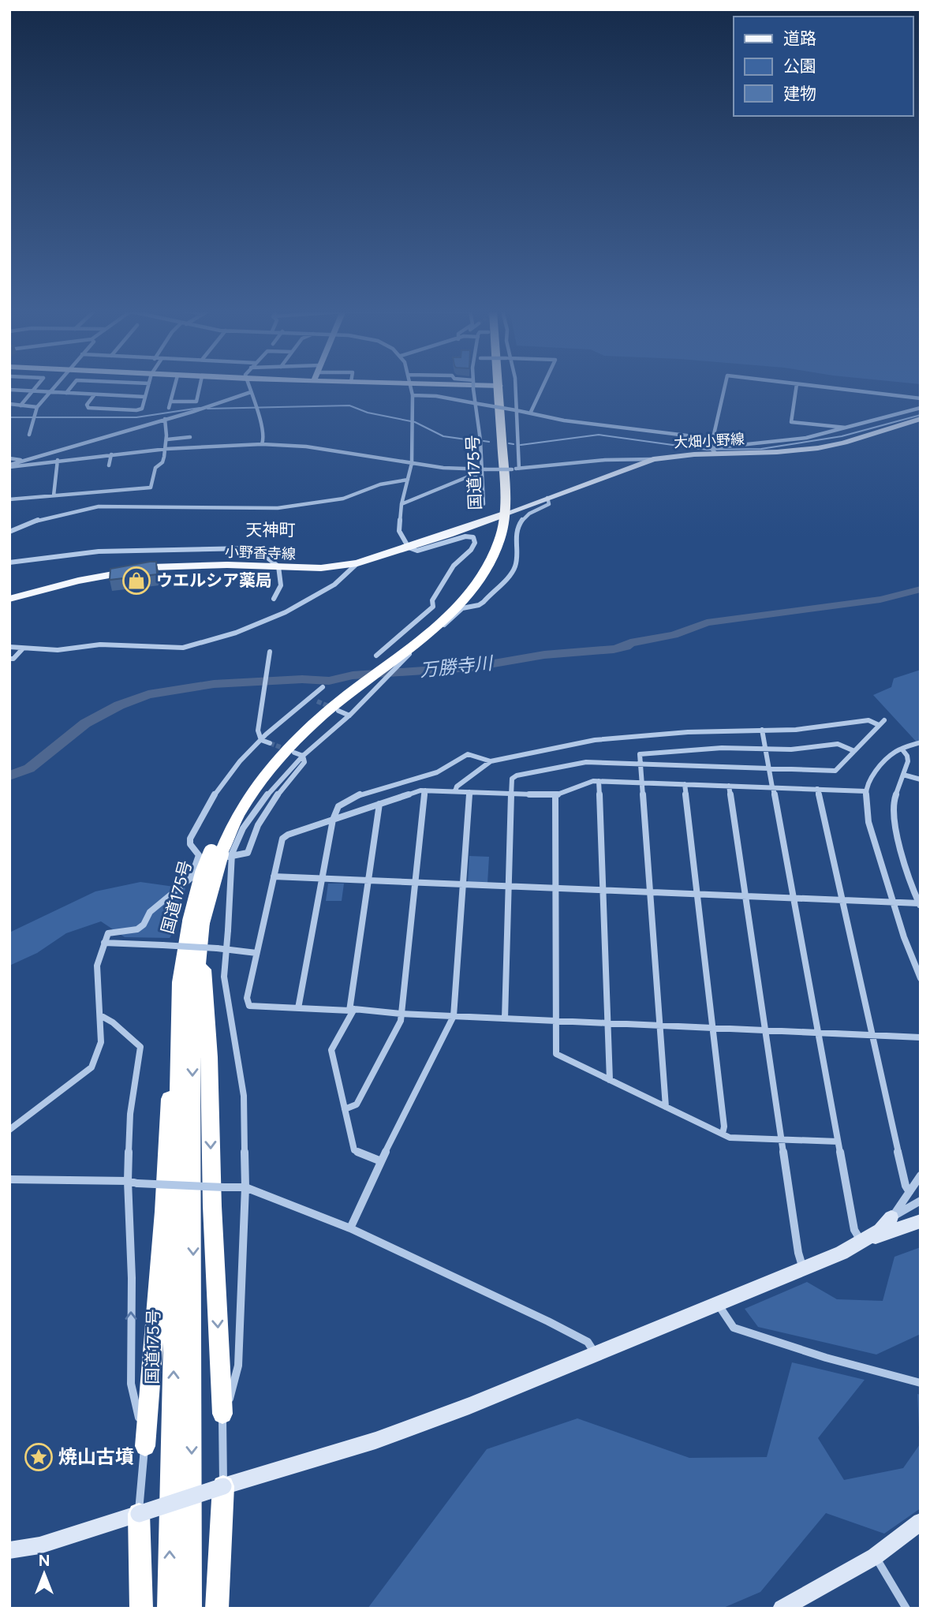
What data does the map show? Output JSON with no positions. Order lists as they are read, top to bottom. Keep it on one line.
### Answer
{"streets":{"highway":["国道175号"],"main road":["小野香寺線"],"street":["大畑小野線"]},"crossings":[["大畑小野線","国道175号"],["大畑小野線","小野香寺線"],["国道175号","小野香寺線"]],"districts":["天神町"],"water":["万勝寺川"],"places":{"shop":["ウエルシア薬局"],"place":["焼山古墳"]},"legend":["道路","公園","建物"],"north":"top"}
